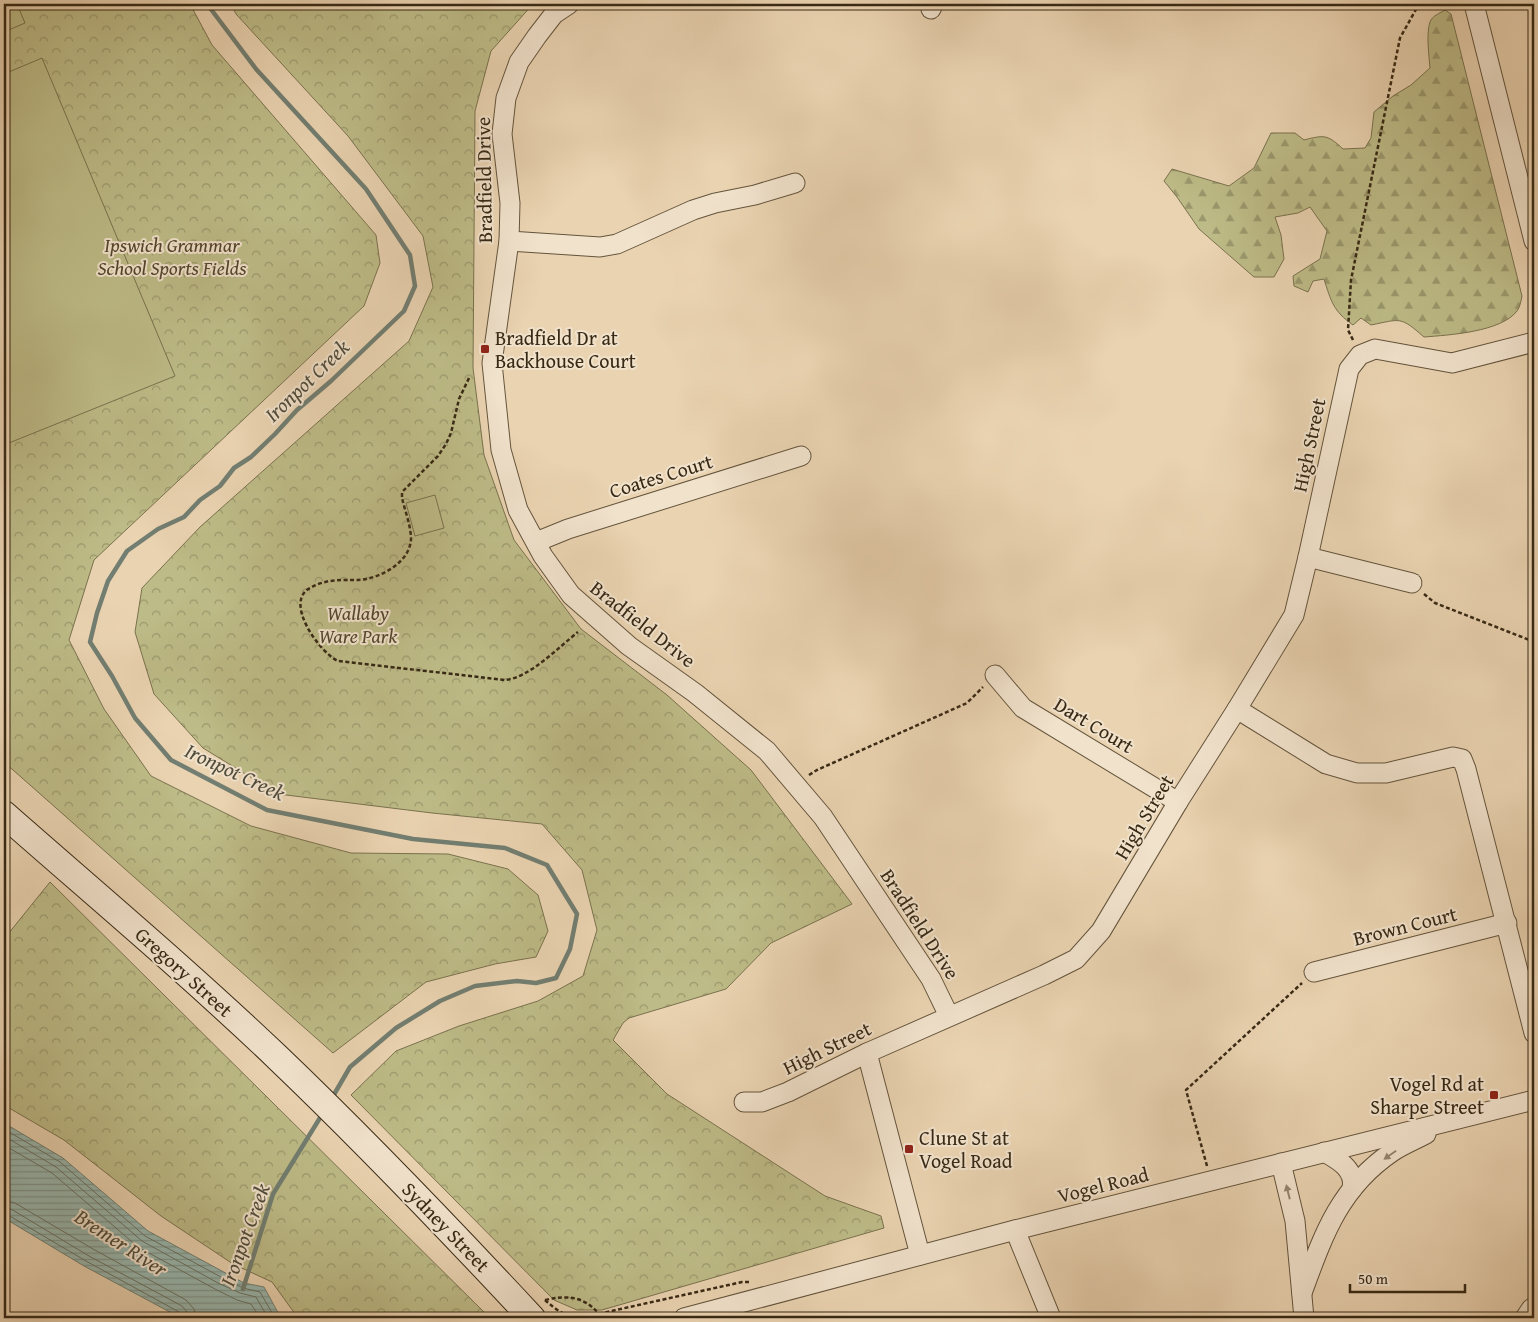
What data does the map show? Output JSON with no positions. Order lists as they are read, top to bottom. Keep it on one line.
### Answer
{"streets":{"main road":["Gregory Street","Sydney Street"],"street":["Bradfield Drive","High Street","Coates Court","Dart Court","Brown Court","Vogel Road"]},"crossings":[["Bradfield Drive","High Street"],["Bradfield Drive","Coates Court"],["High Street","Dart Court"],["Gregory Street","Sydney Street"]],"water":["Ironpot Creek","Bremer River"],"parks":["Ipswich Grammar School Sports Fields","Wallaby Ware Park"],"places":{"transit":["Bradfield Dr at Backhouse Court","Vogel Rd at Sharpe Street","Clune St at Vogel Road"]},"scale_bar":"50 m"}
